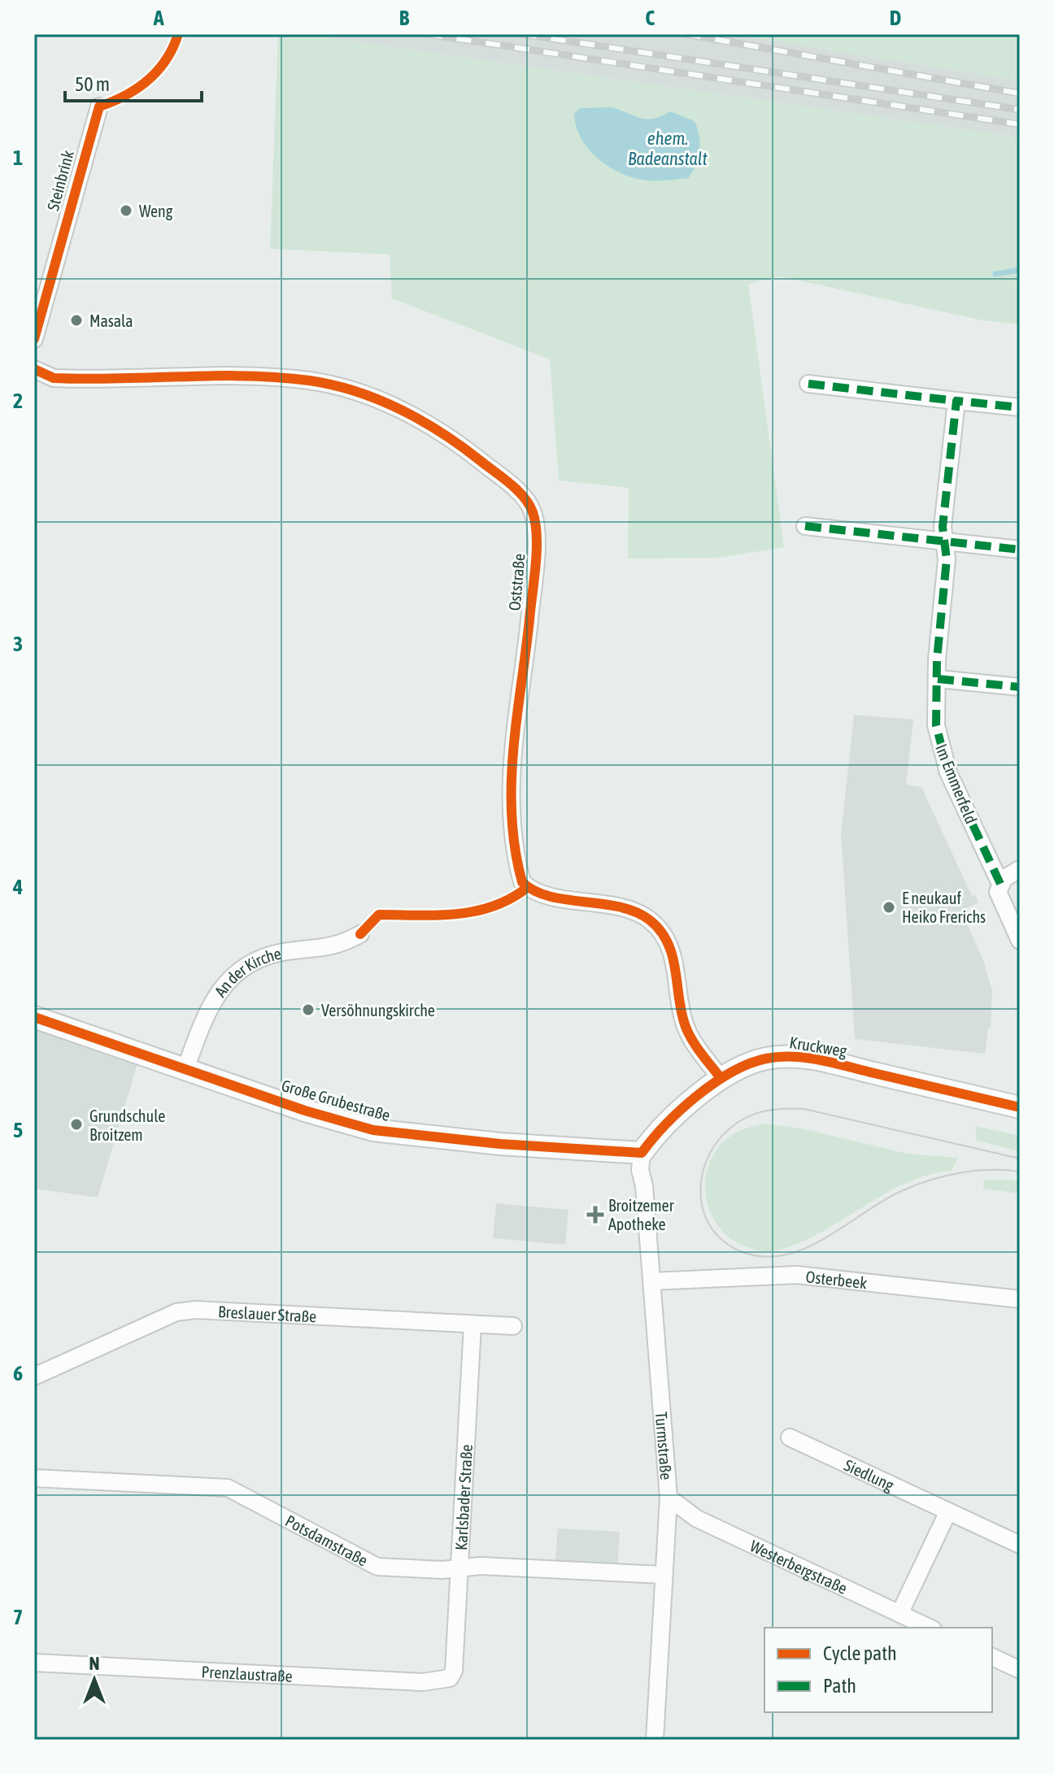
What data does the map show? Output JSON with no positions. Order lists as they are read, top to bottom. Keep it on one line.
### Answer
{"streets":{"street":["Steinbrink","Oststraße","Im Emmerfeld","An der Kirche","Kruckweg","Große Grubestraße","Osterbeek","Breslauer Straße","Turmstraße","Siedlung","Karlsbader Straße","Potsdamstraße","Westerbergstraße","Prenzlaustraße"]},"crossings":[["Oststraße","Kruckweg"],["An der Kirche","Große Grubestraße"],["Kruckweg","Große Grubestraße"],["Kruckweg","Turmstraße"],["Große Grubestraße","Turmstraße"],["Osterbeek","Turmstraße"],["Breslauer Straße","Karlsbader Straße"],["Turmstraße","Potsdamstraße"],["Turmstraße","Westerbergstraße"],["Karlsbader Straße","Potsdamstraße"],["Karlsbader Straße","Prenzlaustraße"]],"water":["ehem. Badeanstalt"],"places":{"other":["Weng","Masala","E neukauf Heiko Frerichs","Versöhnungskirche","Grundschule Broitzem"],"health":["Broitzemer Apotheke"]},"legend":["Cycle path","Path"],"scale_bar":"50 m","north":"top","grid":{"columns":["A","B","C","D"],"rows":["1","2","3","4","5","6","7"]}}
